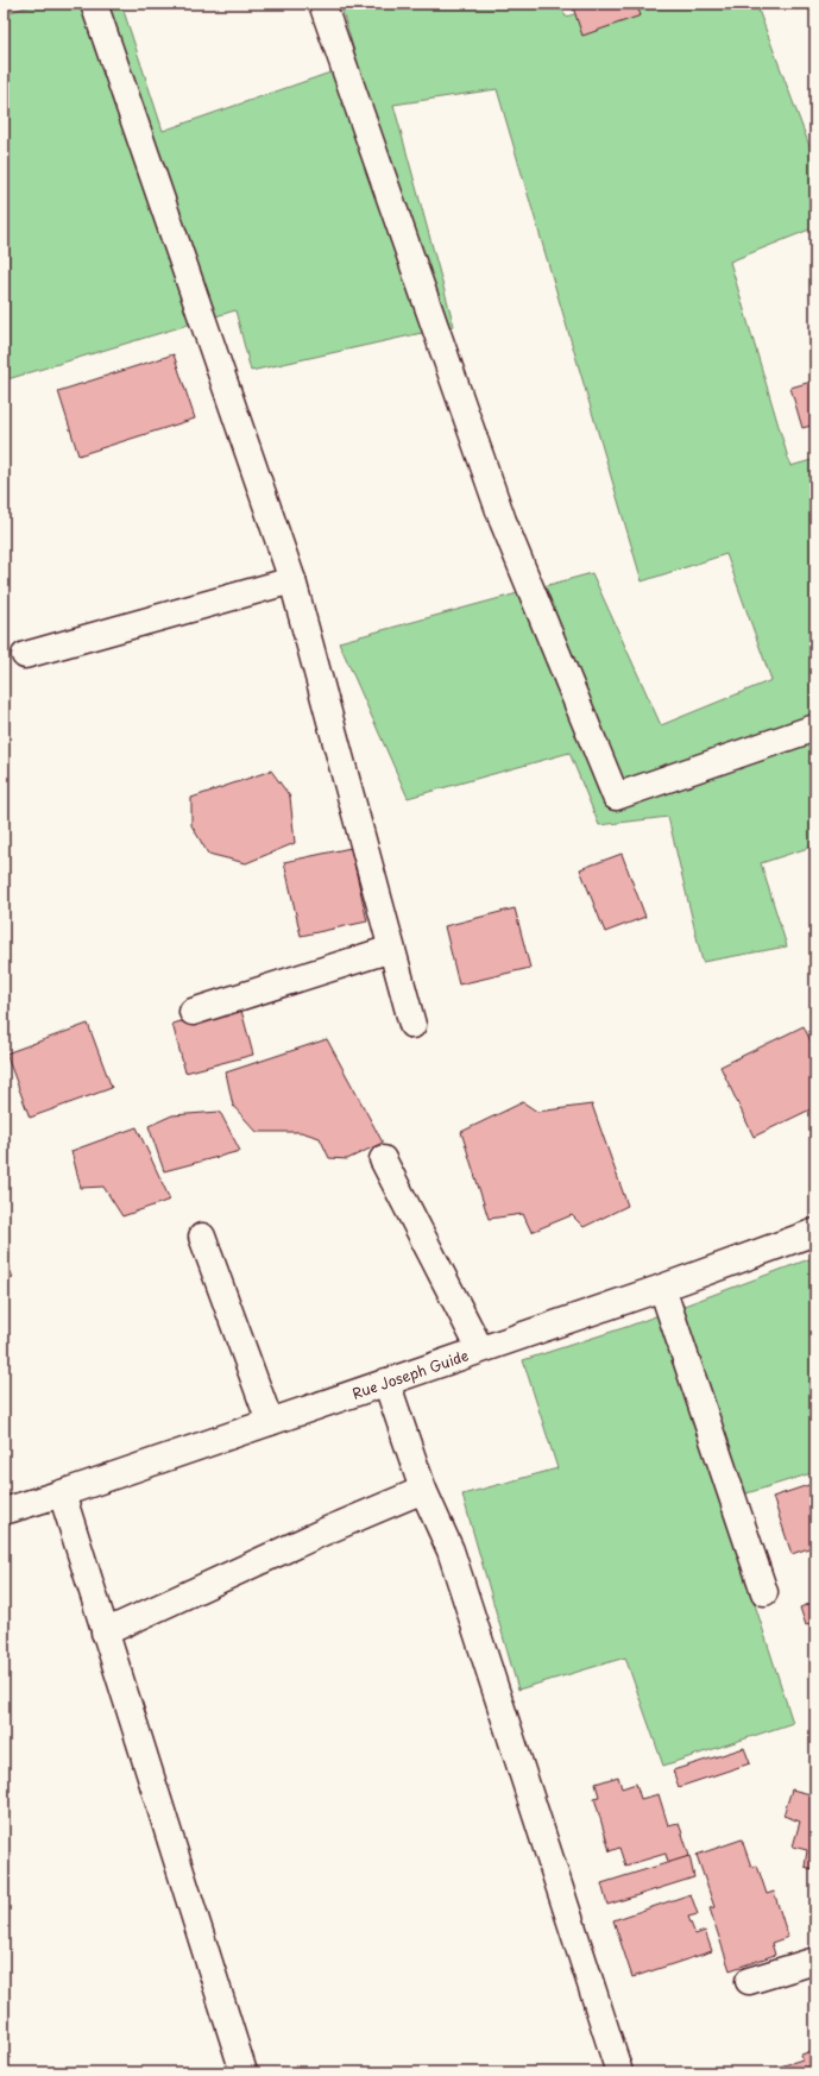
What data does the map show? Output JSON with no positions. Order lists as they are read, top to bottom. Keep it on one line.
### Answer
{"streets":{"street":["Rue Joseph Guide"]}}
